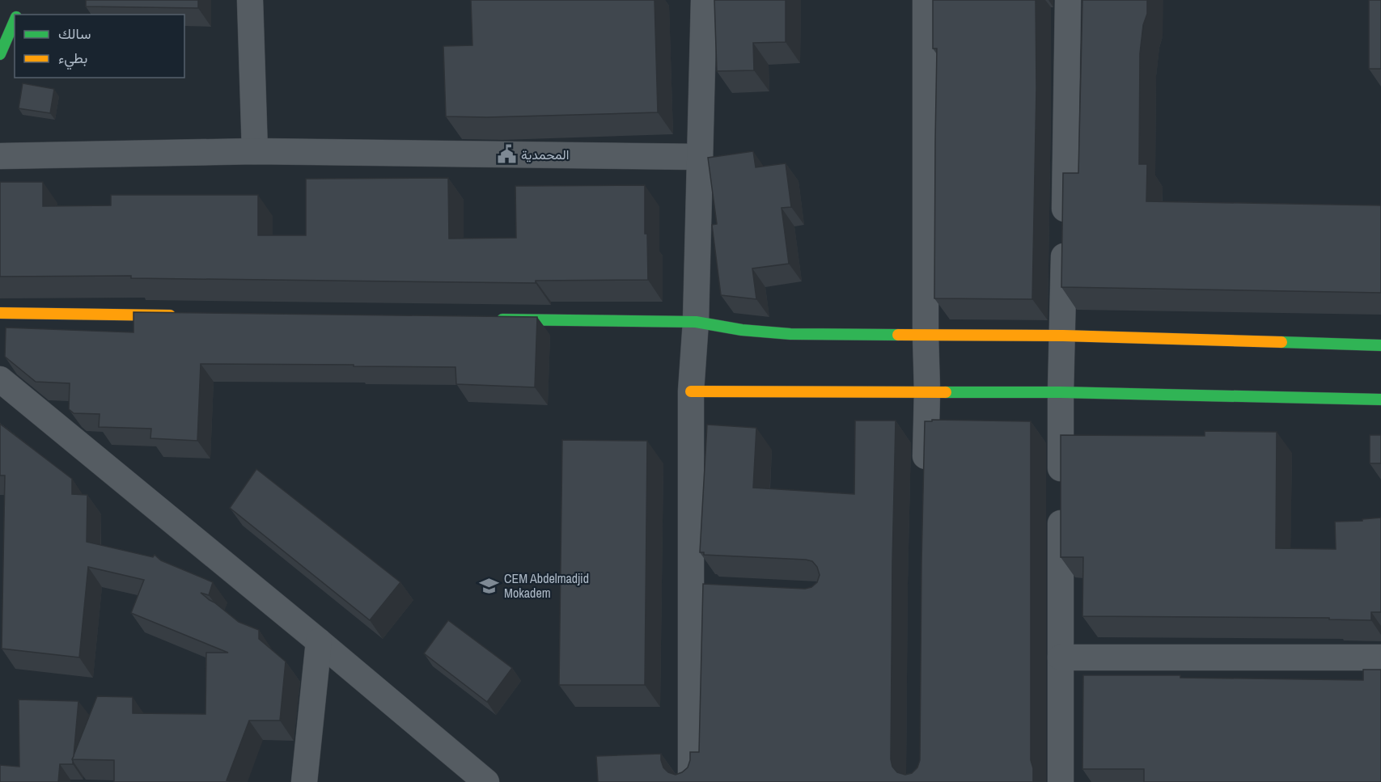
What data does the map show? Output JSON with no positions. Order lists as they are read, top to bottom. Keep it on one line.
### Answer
{"places":{"public building":["المحمدية"],"school or university":["CEM Abdelmadjid Mokadem"]},"legend":["سالك","بطيء"]}
